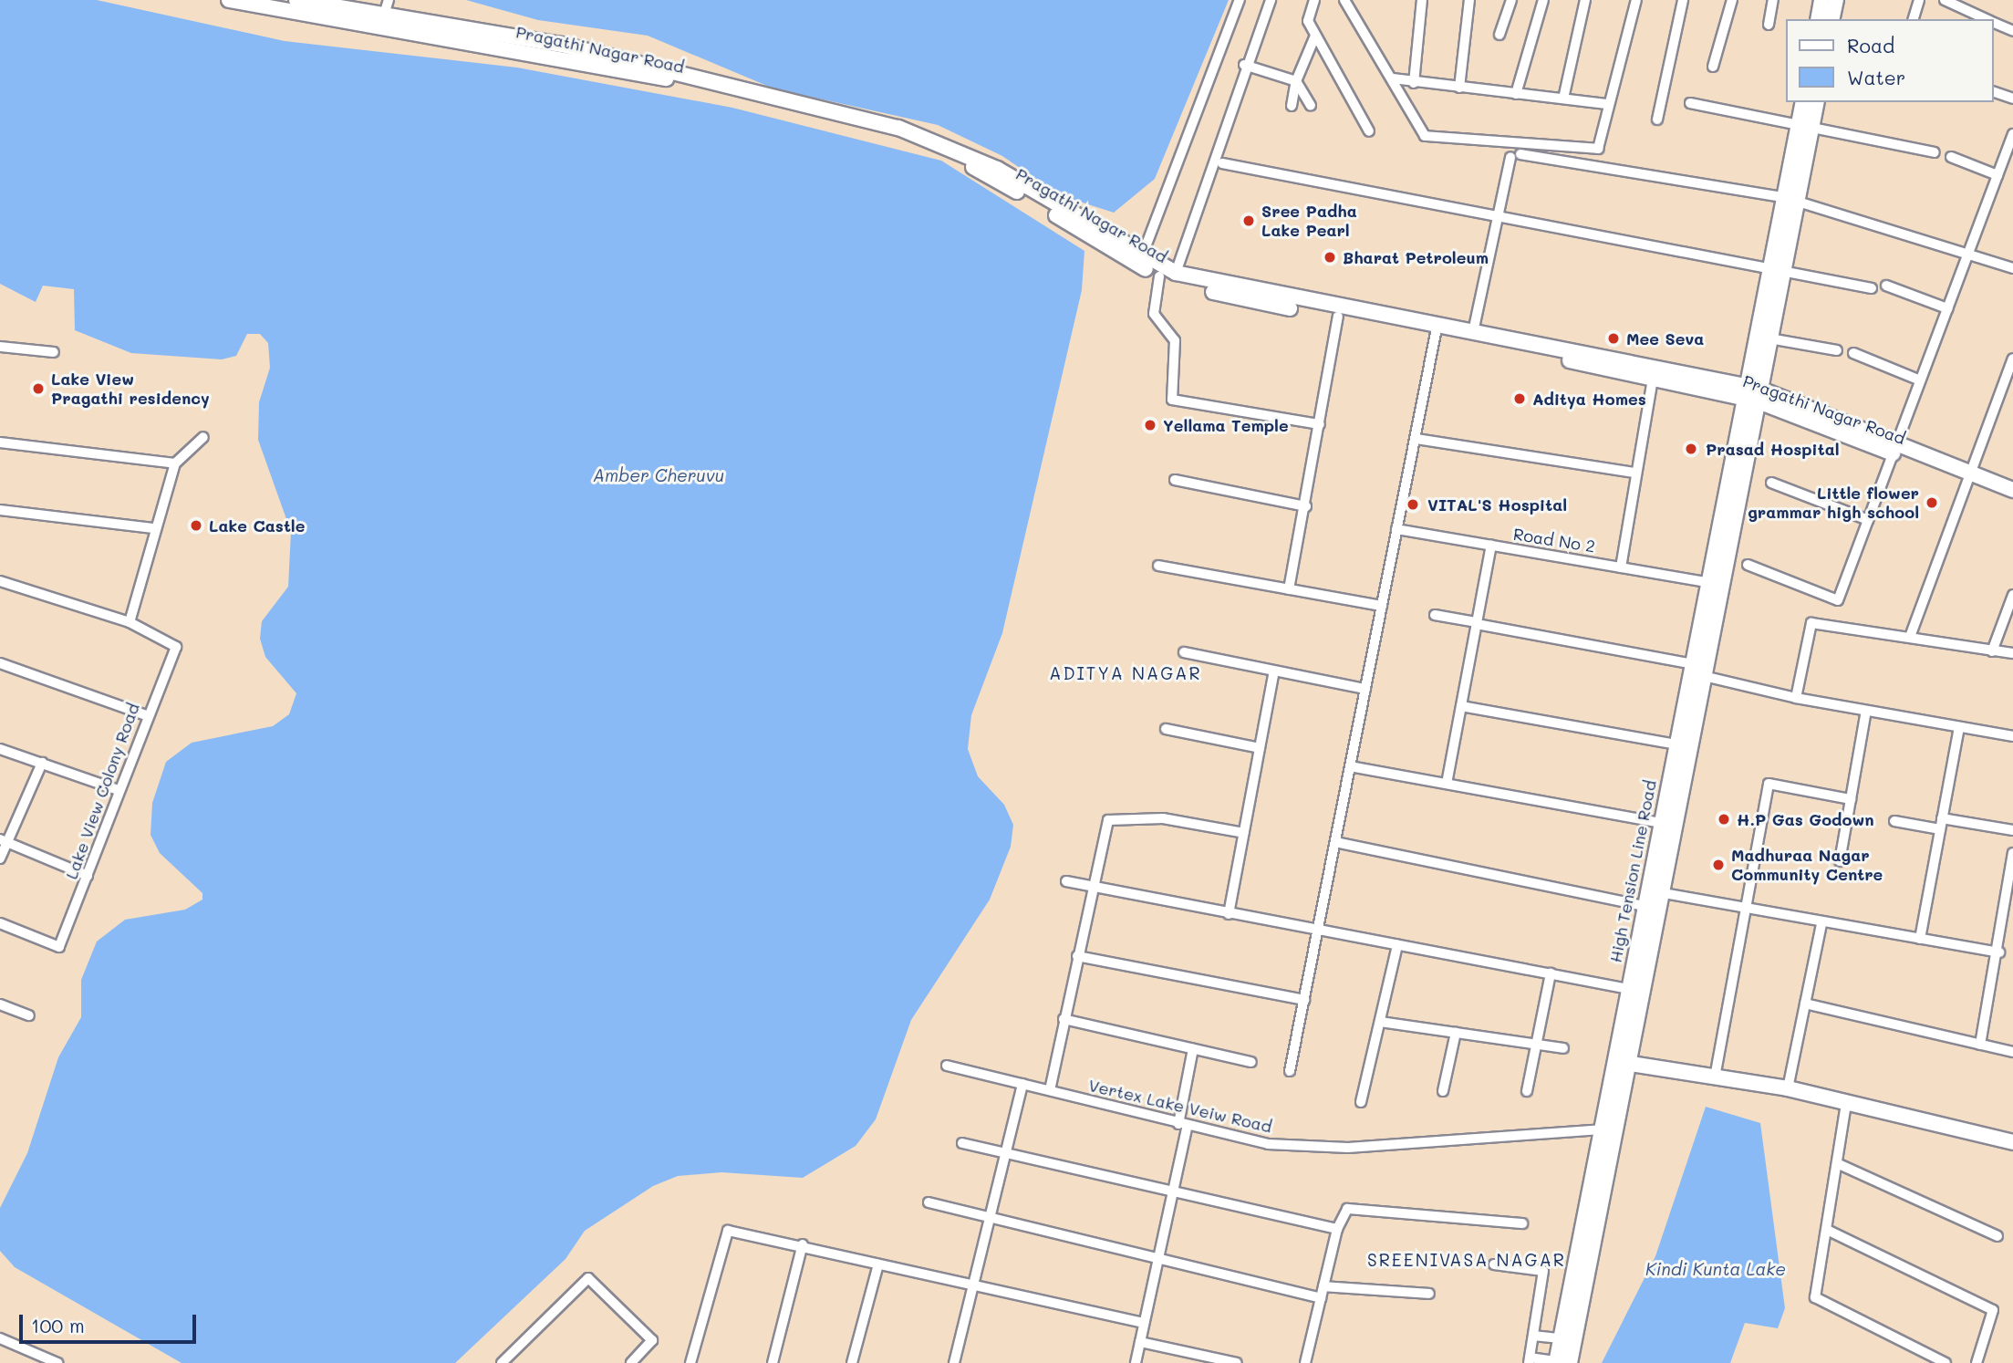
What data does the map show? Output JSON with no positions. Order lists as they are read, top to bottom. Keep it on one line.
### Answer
{"streets":{"main road":["Pragathi Nagar Road","High Tension Line Road"],"street":["Road No 2","Lake View Colony Road","Vertex Lake Veiw Road"]},"crossings":[["Pragathi Nagar Road","High Tension Line Road"],["Road No 2","High Tension Line Road"],["High Tension Line Road","Vertex Lake Veiw Road"]],"districts":["ADITYA NAGAR","SREENIVASA NAGAR"],"water":["Amber Cheruvu","Kindi Kunta Lake"],"places":["Sree Padha Lake Pearl","Bharat Petroleum","Mee Seva","Lake View Pragathi residency","Aditya Homes","Yellama Temple","Prasad Hospital","Little flower grammar high school","VITAL'S Hospital","Lake Castle","H.P Gas Godown","Madhuraa Nagar Community Centre"],"legend":["Road","Water"],"scale_bar":"100 m"}
